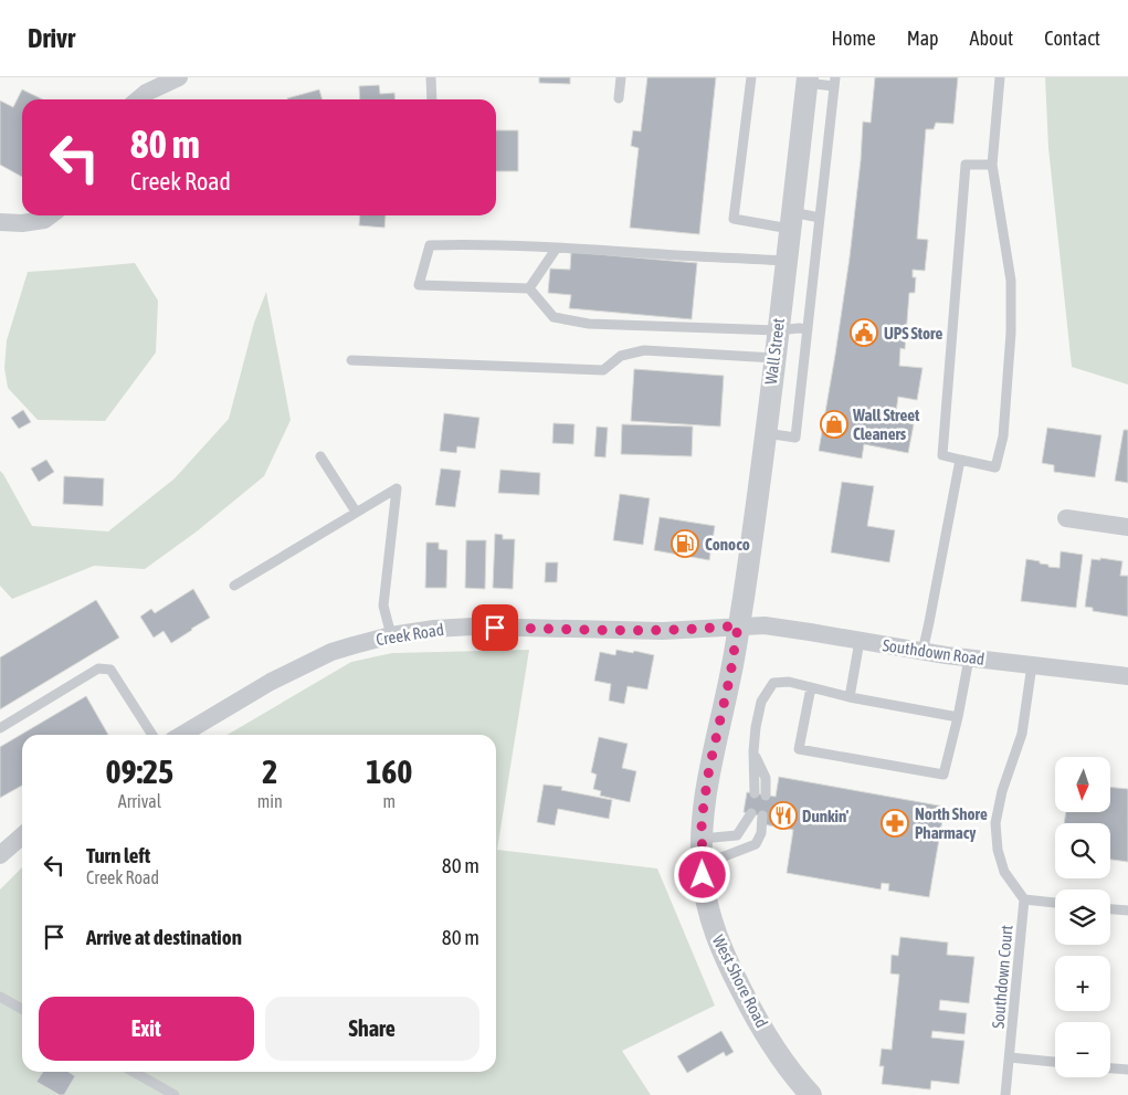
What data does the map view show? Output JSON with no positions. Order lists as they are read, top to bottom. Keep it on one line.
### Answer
{"streets":{"street":["Wall Street","Creek Road","Southdown Road","West Shore Road"],"lane":["Southdown Court"]},"crossings":[["Wall Street","Creek Road"],["Wall Street","Southdown Road"],["Wall Street","West Shore Road"],["Creek Road","Southdown Road"],["Creek Road","West Shore Road"],["Southdown Road","West Shore Road"]],"places":{"public building":["UPS Store"],"shop":["Wall Street Cleaners"],"fuel station":["Conoco"],"restaurant":["Dunkin'"],"pharmacy":["North Shore Pharmacy"]},"north":"bottom","page":{"header":"Drivr","nav":["Home","Map","About","Contact"],"turn":["80 m","Creek Road"],"eta":["09:25","Arrival","2","min","160","m"],"map_buttons":["+","−"],"list":[{"name":"Turn left","note":"Creek Road","value":"80 m"},{"name":"Arrive at destination","value":"80 m"}],"buttons":["Exit","Share"]}}
